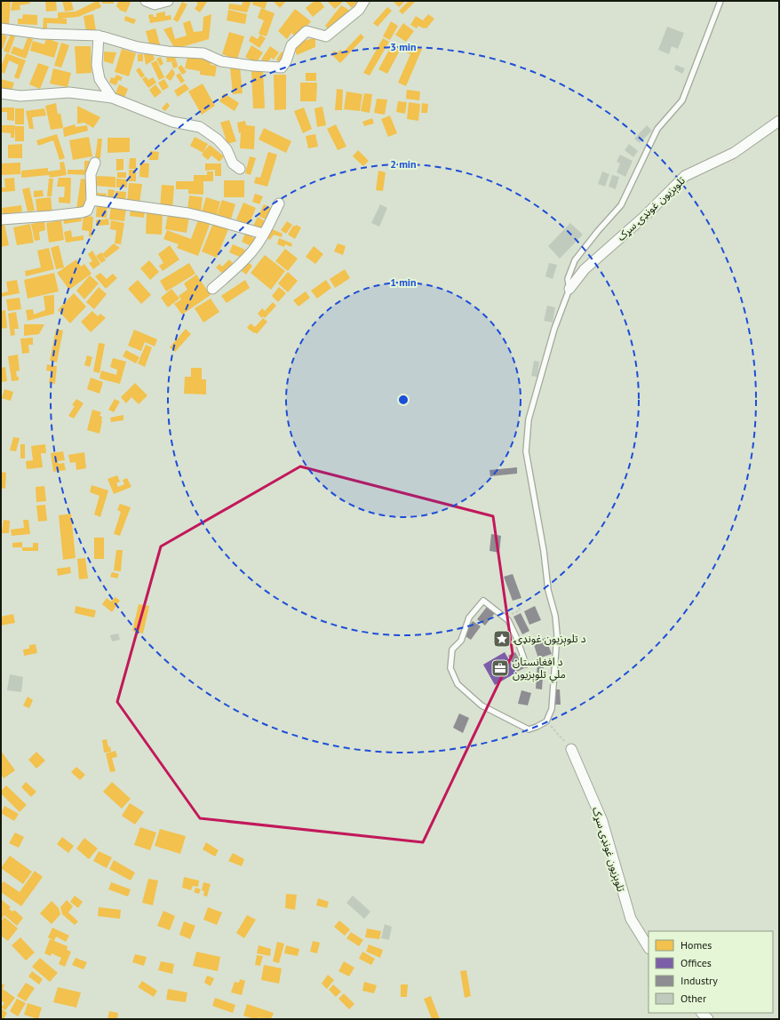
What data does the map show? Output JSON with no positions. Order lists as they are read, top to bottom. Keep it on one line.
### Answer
{"streets":{"street":["تلوېزيون غونډۍ سړک"]},"places":{"place":["د تلوېزیون غونډۍ"],"office":["د افغانستان ملي تلوېزیون"]},"legend":["Homes","Offices","Industry","Other"],"rings":["3 min","2 min","1 min"]}
